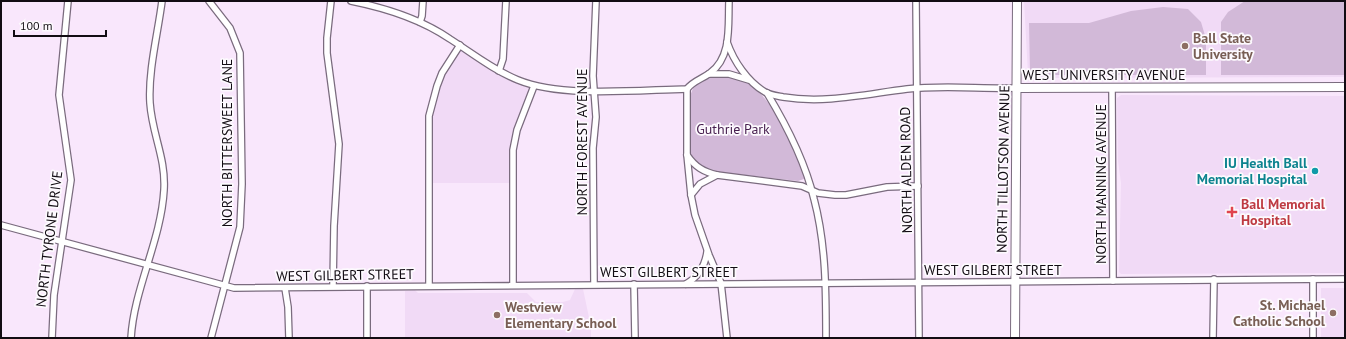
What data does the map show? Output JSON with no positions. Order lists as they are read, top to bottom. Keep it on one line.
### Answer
{"streets":{"main road":["WEST UNIVERSITY AVENUE","NORTH TILLOTSON AVENUE"],"street":["NORTH FOREST AVENUE","NORTH BITTERSWEET LANE","NORTH ALDEN ROAD","NORTH MANNING AVENUE","NORTH TYRONE DRIVE","WEST GILBERT STREET"]},"crossings":[["WEST UNIVERSITY AVENUE","NORTH TILLOTSON AVENUE"],["WEST UNIVERSITY AVENUE","NORTH ALDEN ROAD"],["WEST UNIVERSITY AVENUE","NORTH MANNING AVENUE"],["NORTH FOREST AVENUE","WEST GILBERT STREET"],["NORTH BITTERSWEET LANE","WEST GILBERT STREET"],["NORTH TILLOTSON AVENUE","WEST GILBERT STREET"],["NORTH ALDEN ROAD","WEST GILBERT STREET"],["NORTH MANNING AVENUE","WEST GILBERT STREET"],["NORTH TYRONE DRIVE","WEST GILBERT STREET"]],"parks":["Guthrie Park"],"places":{"other":["Ball State University","IU Health Ball Memorial Hospital","St. Michael Catholic School","Westview Elementary School"],"health":["Ball Memorial Hospital"]},"scale_bar":"100 m"}
